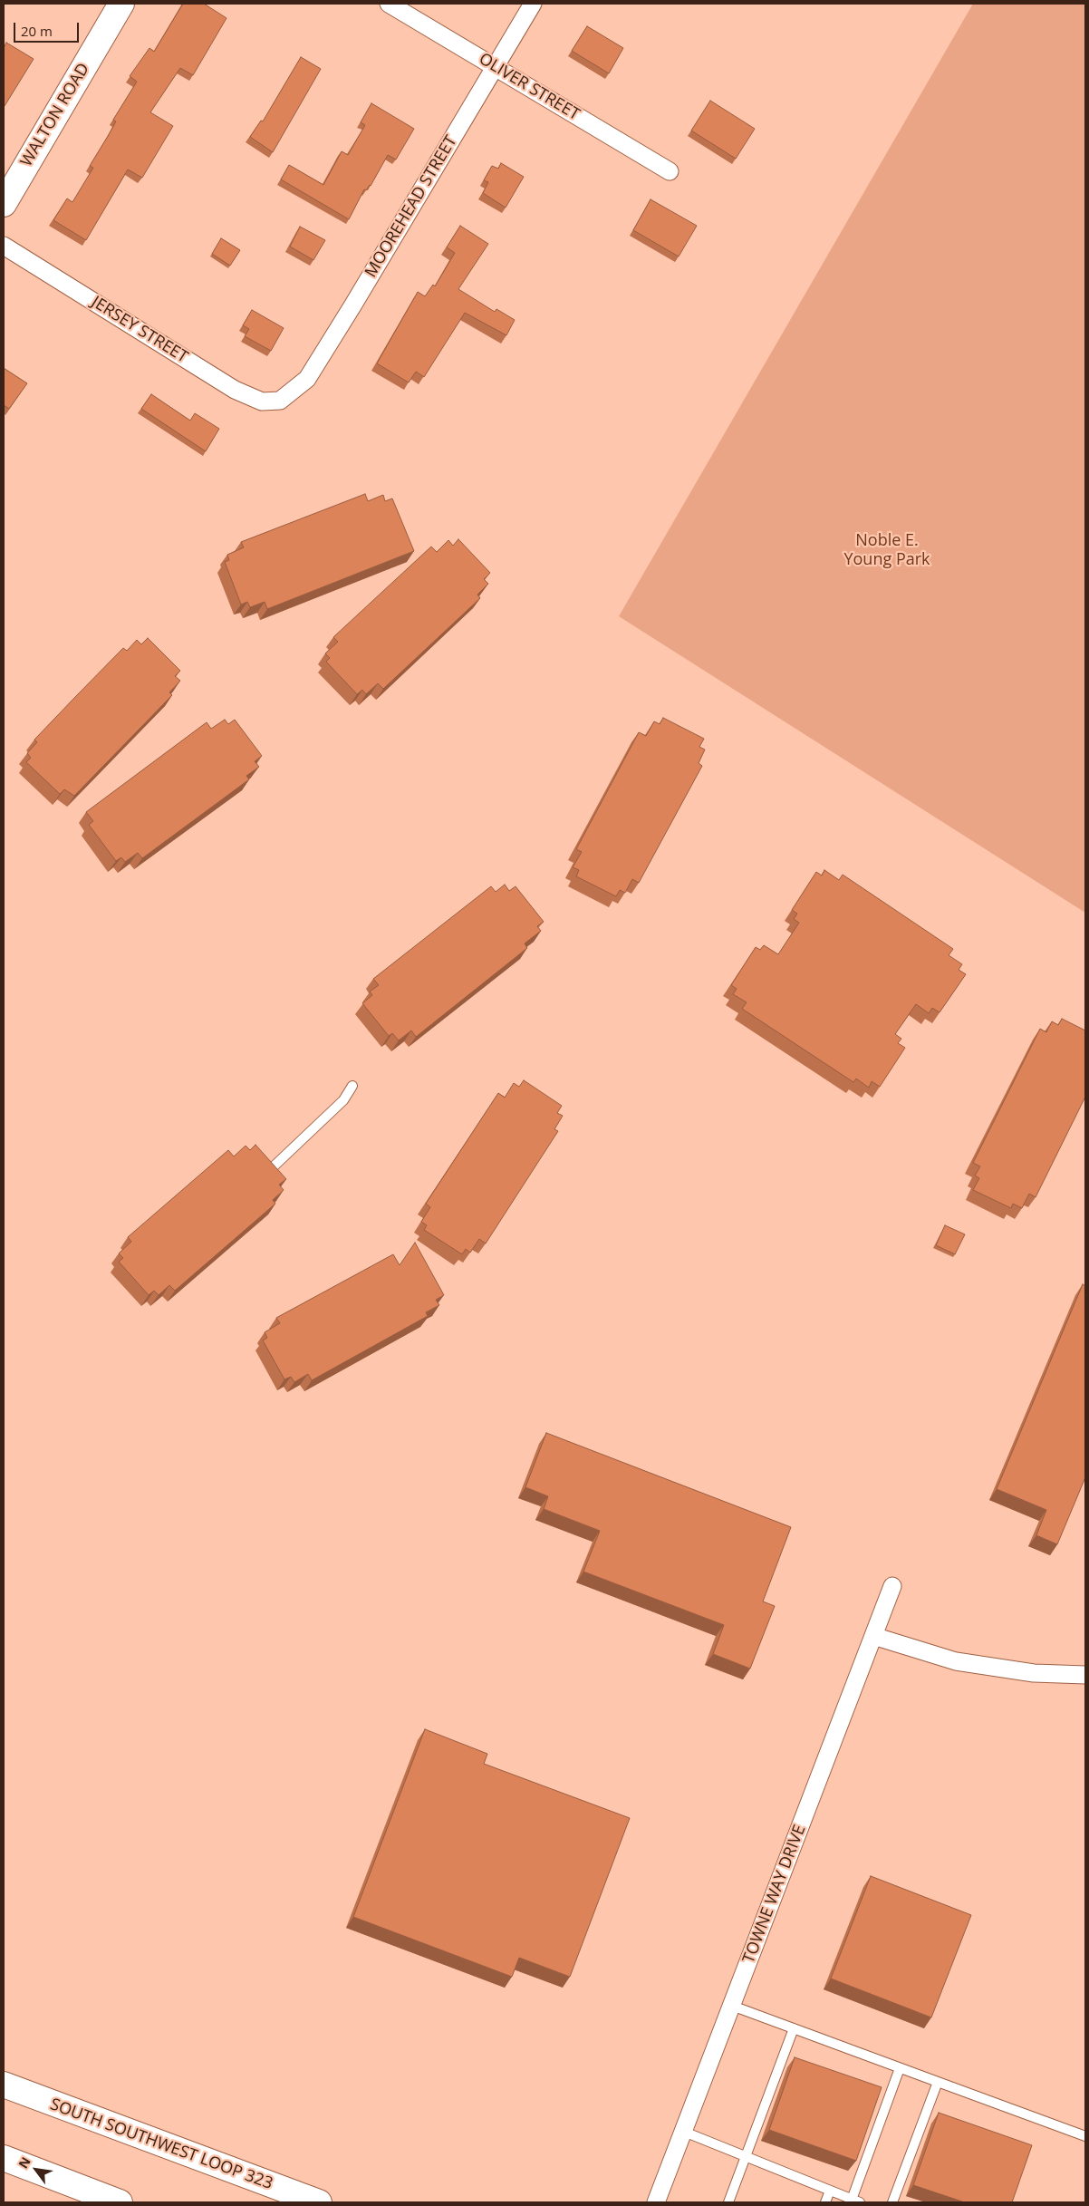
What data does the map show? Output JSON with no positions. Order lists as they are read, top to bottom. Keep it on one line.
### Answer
{"streets":{"main road":["WALTON ROAD","SOUTH SOUTHWEST LOOP 323"],"street":["OLIVER STREET","MOOREHEAD STREET","JERSEY STREET","TOWNE WAY DRIVE"]},"crossings":[["OLIVER STREET","MOOREHEAD STREET"],["MOOREHEAD STREET","JERSEY STREET"]],"parks":["Noble E. Young Park"],"scale_bar":"20 m","north":"top left"}
